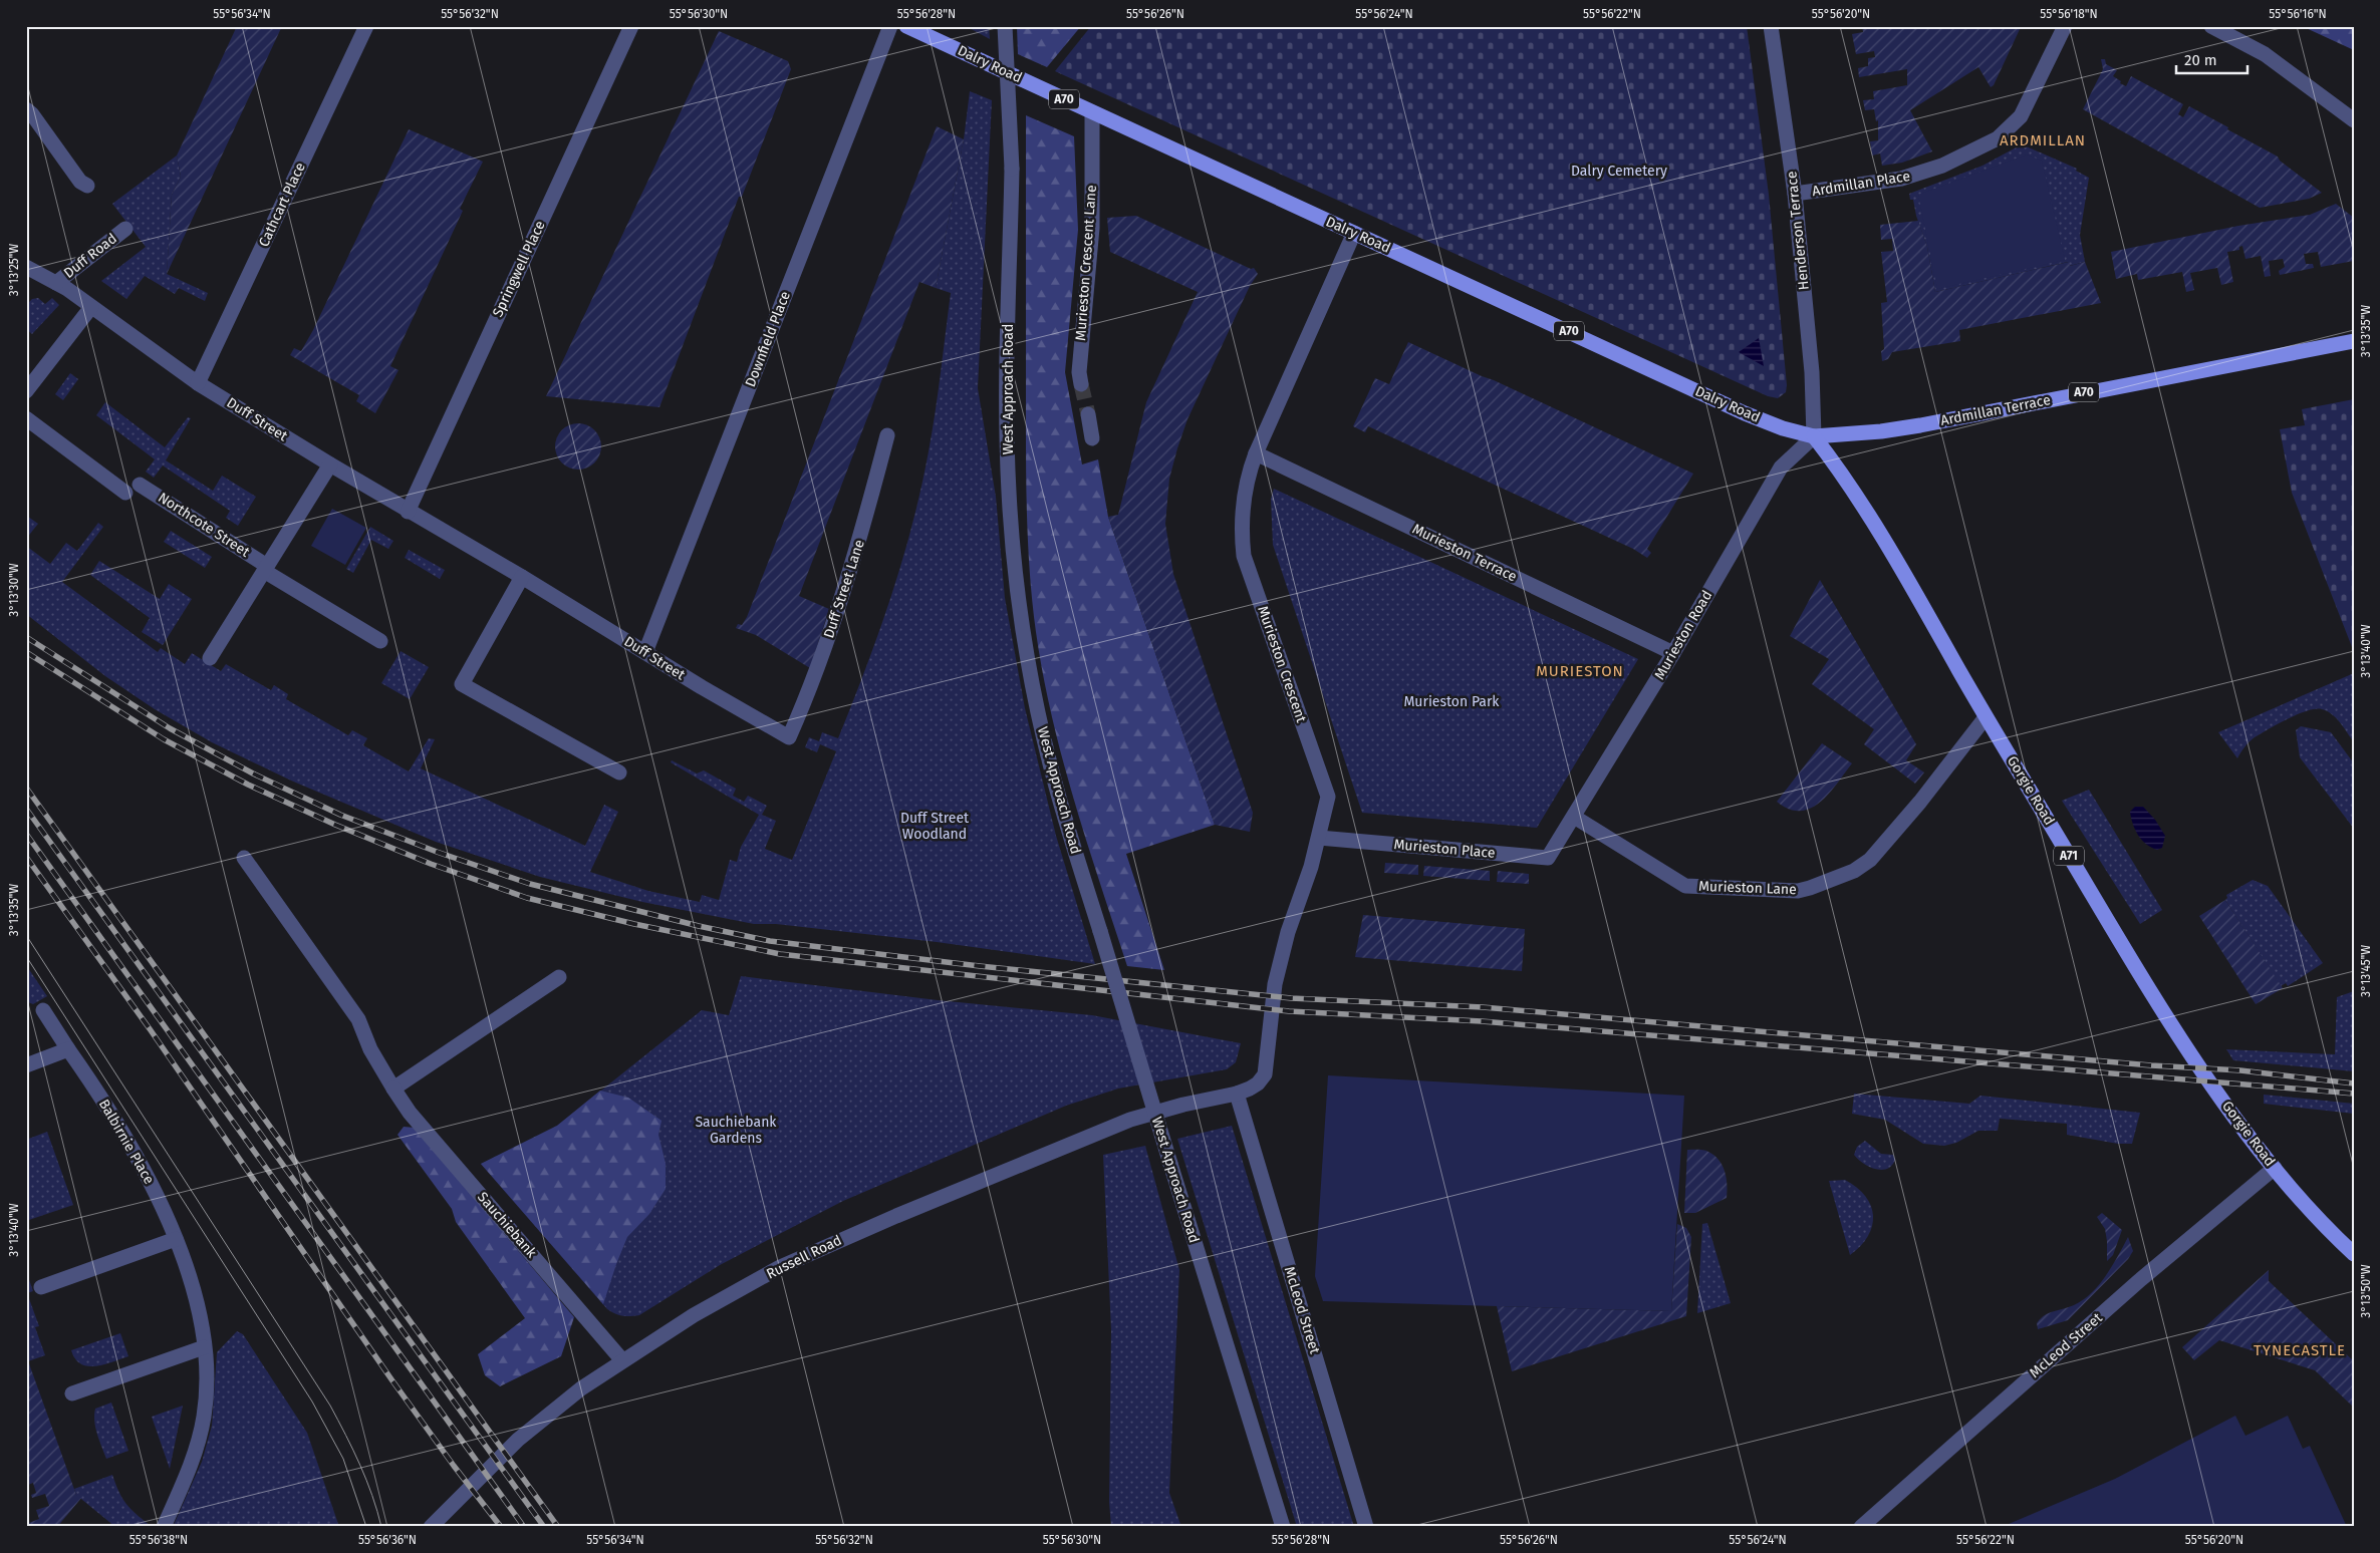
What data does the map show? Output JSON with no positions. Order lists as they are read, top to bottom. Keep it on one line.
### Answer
{"streets":{"main road":["Dalry Road","A70","Ardmillan Terrace","Gorgie Road","A71"],"street":["Ardmillan Place","Cathcart Place","Henderson Terrace","Duff Road","Murieston Crescent Lane","Springwell Place","Downfield Place","West Approach Road","Duff Street","Northcote Street","Murieston Terrace","Duff Street Lane","Murieston Road","Murieston Crescent","Murieston Place","Murieston Lane","Balbirnie Place","Sauchiebank","Russell Road","McLeod Street"]},"crossings":[["Dalry Road","Henderson Terrace"],["Dalry Road","Murieston Crescent Lane"],["Dalry Road","Ardmillan Terrace"],["Dalry Road","Murieston Road"],["Dalry Road","Murieston Crescent"],["Dalry Road","Gorgie Road"],["Ardmillan Place","Henderson Terrace"],["Cathcart Place","Duff Street"],["Henderson Terrace","Ardmillan Terrace"],["Henderson Terrace","Murieston Road"],["Henderson Terrace","Gorgie Road"],["Duff Road","Duff Street"],["Springwell Place","Duff Street"],["Downfield Place","Duff Street"],["Ardmillan Terrace","Murieston Road"],["Ardmillan Terrace","Gorgie Road"],["Duff Street","Duff Street Lane"],["Murieston Terrace","Murieston Road"],["Murieston Terrace","Murieston Crescent"],["Murieston Road","Gorgie Road"],["Murieston Road","Murieston Place"],["Murieston Road","Murieston Lane"],["Murieston Crescent","Murieston Place"],["Murieston Crescent","Russell Road"],["Murieston Crescent","McLeod Street"],["Gorgie Road","Murieston Lane"],["Gorgie Road","McLeod Street"],["Sauchiebank","Russell Road"],["Russell Road","McLeod Street"]],"districts":["ARDMILLAN","MURIESTON","TYNECASTLE"],"parks":["Dalry Cemetery","Murieston Park","Duff Street Woodland","Sauchiebank Gardens"],"scale_bar":"20 m","coordinates":["55°56'34\"N","55°56'32\"N","55°56'30\"N","55°56'28\"N","55°56'26\"N","55°56'24\"N","55°56'22\"N","55°56'20\"N","55°56'18\"N","55°56'16\"N","3°13'25\"W","3°13'35\"W","3°13'30\"W","3°13'40\"W","3°13'45\"W","3°13'50\"W","55°56'38\"N","55°56'36\"N"]}
